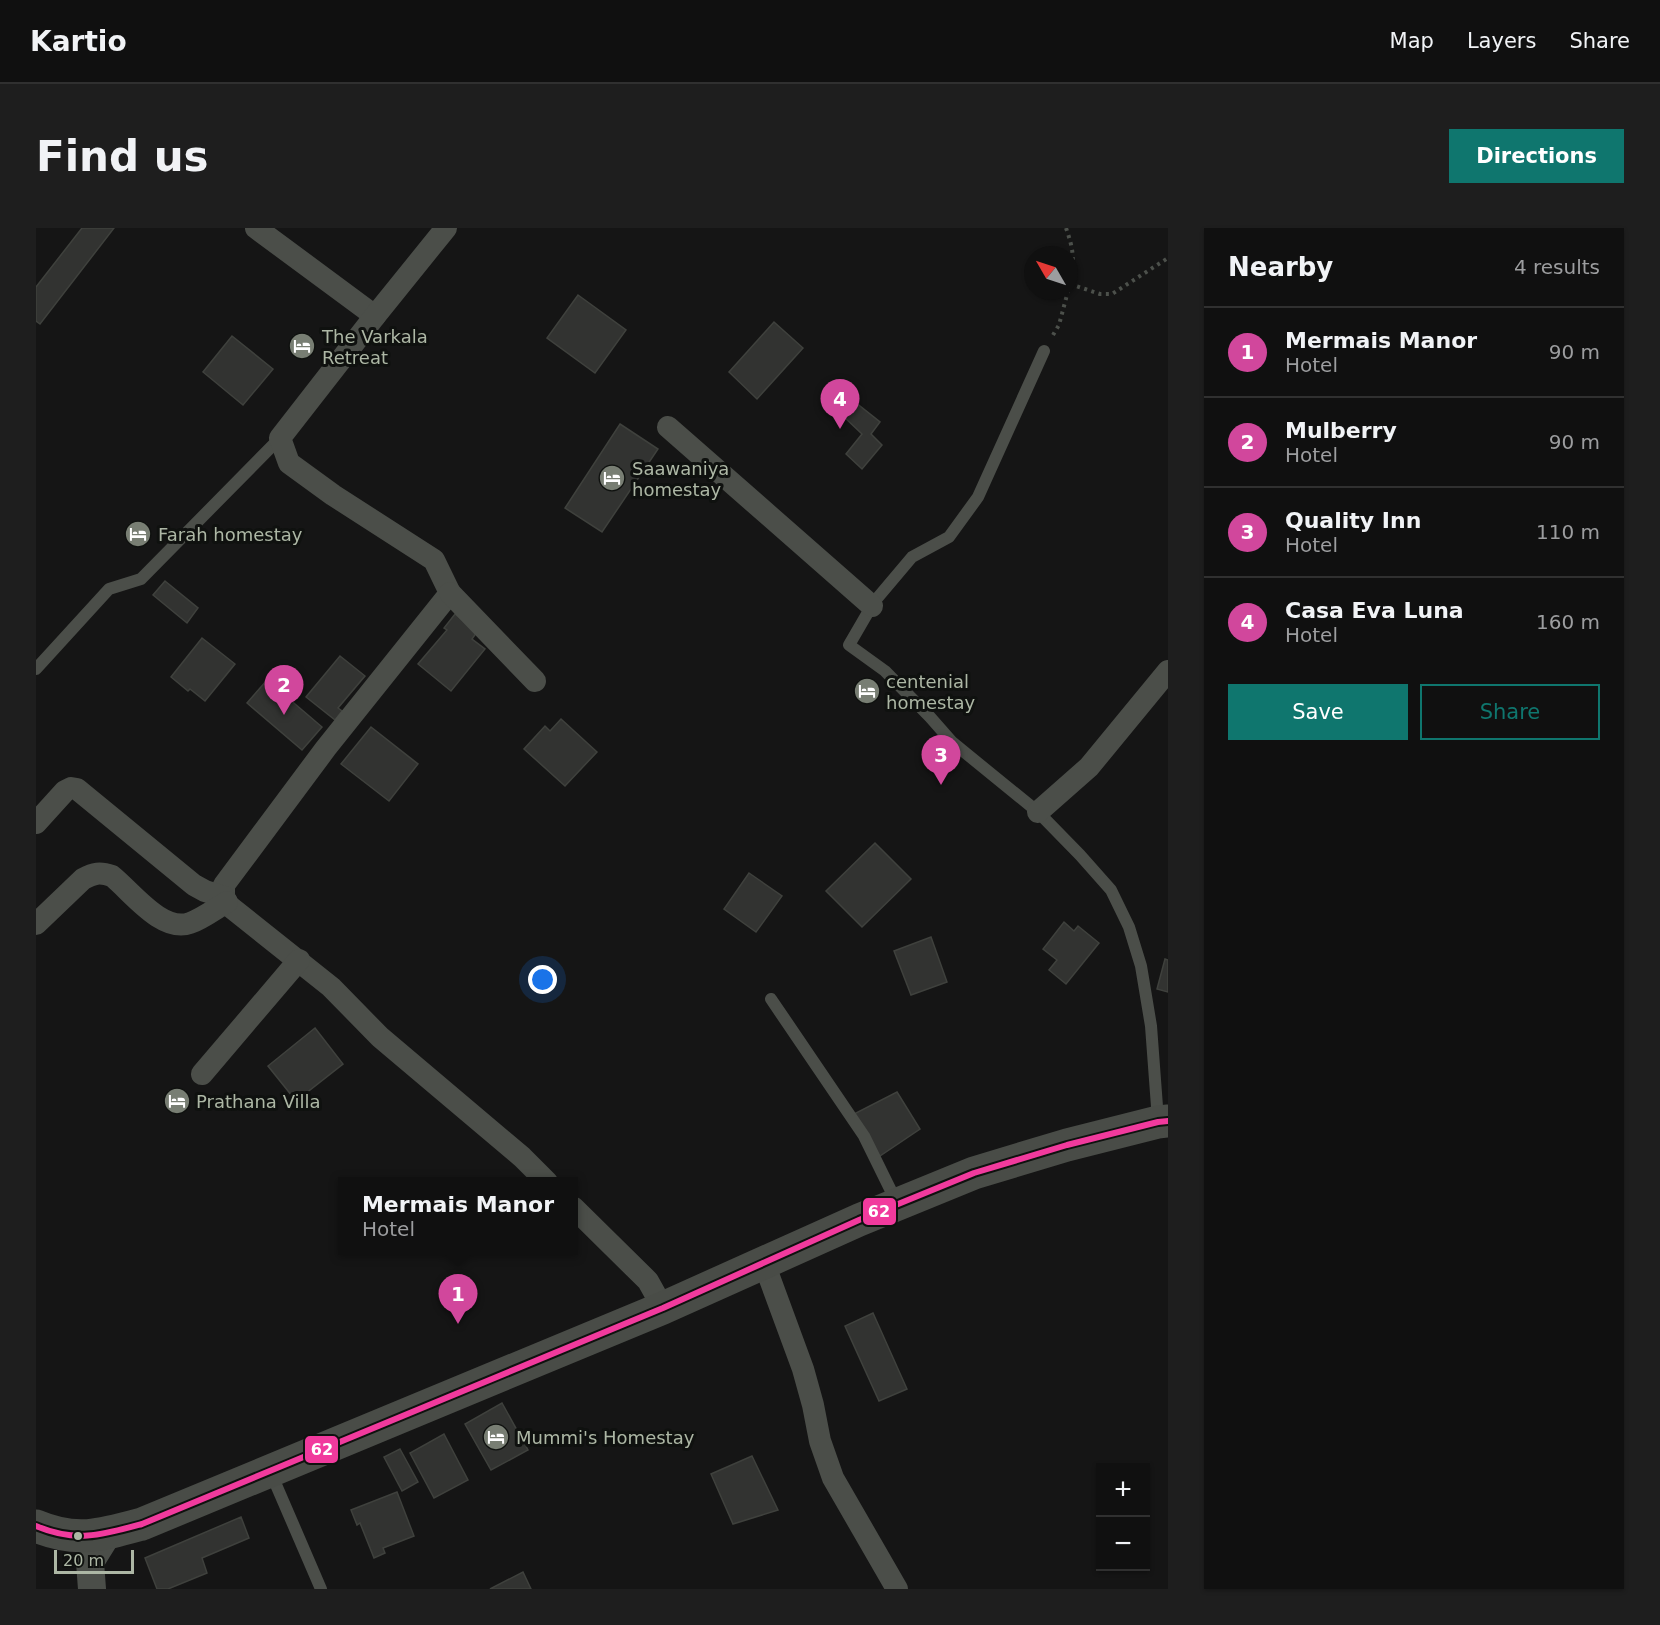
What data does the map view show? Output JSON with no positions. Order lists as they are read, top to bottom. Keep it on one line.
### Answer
{"places":{"hotel":["The Varkala Retreat","Saawaniya homestay","Farah homestay","centenial homestay","Prathana Villa","Mummi's Homestay"]},"lines":["transit line 62"],"scale_bar":"20 m","north":"top left","page":{"header":"Kartio","nav":["Map","Layers","Share"],"buttons":["Directions",["Save","Share"]],"title":"Find us","heading":["Nearby","4 results"],"list":[{"mark":"1","name":"Mermais Manor","note":"Hotel","value":"90 m"},{"mark":"2","name":"Mulberry","note":"Hotel","value":"90 m"},{"mark":"3","name":"Quality Inn","note":"Hotel","value":"110 m"},{"mark":"4","name":"Casa Eva Luna","note":"Hotel","value":"160 m"}],"pins":["4","2","3","1"],"popup":["Mermais Manor","Hotel"],"map_buttons":["+","−"],"scale":"20 m"}}
